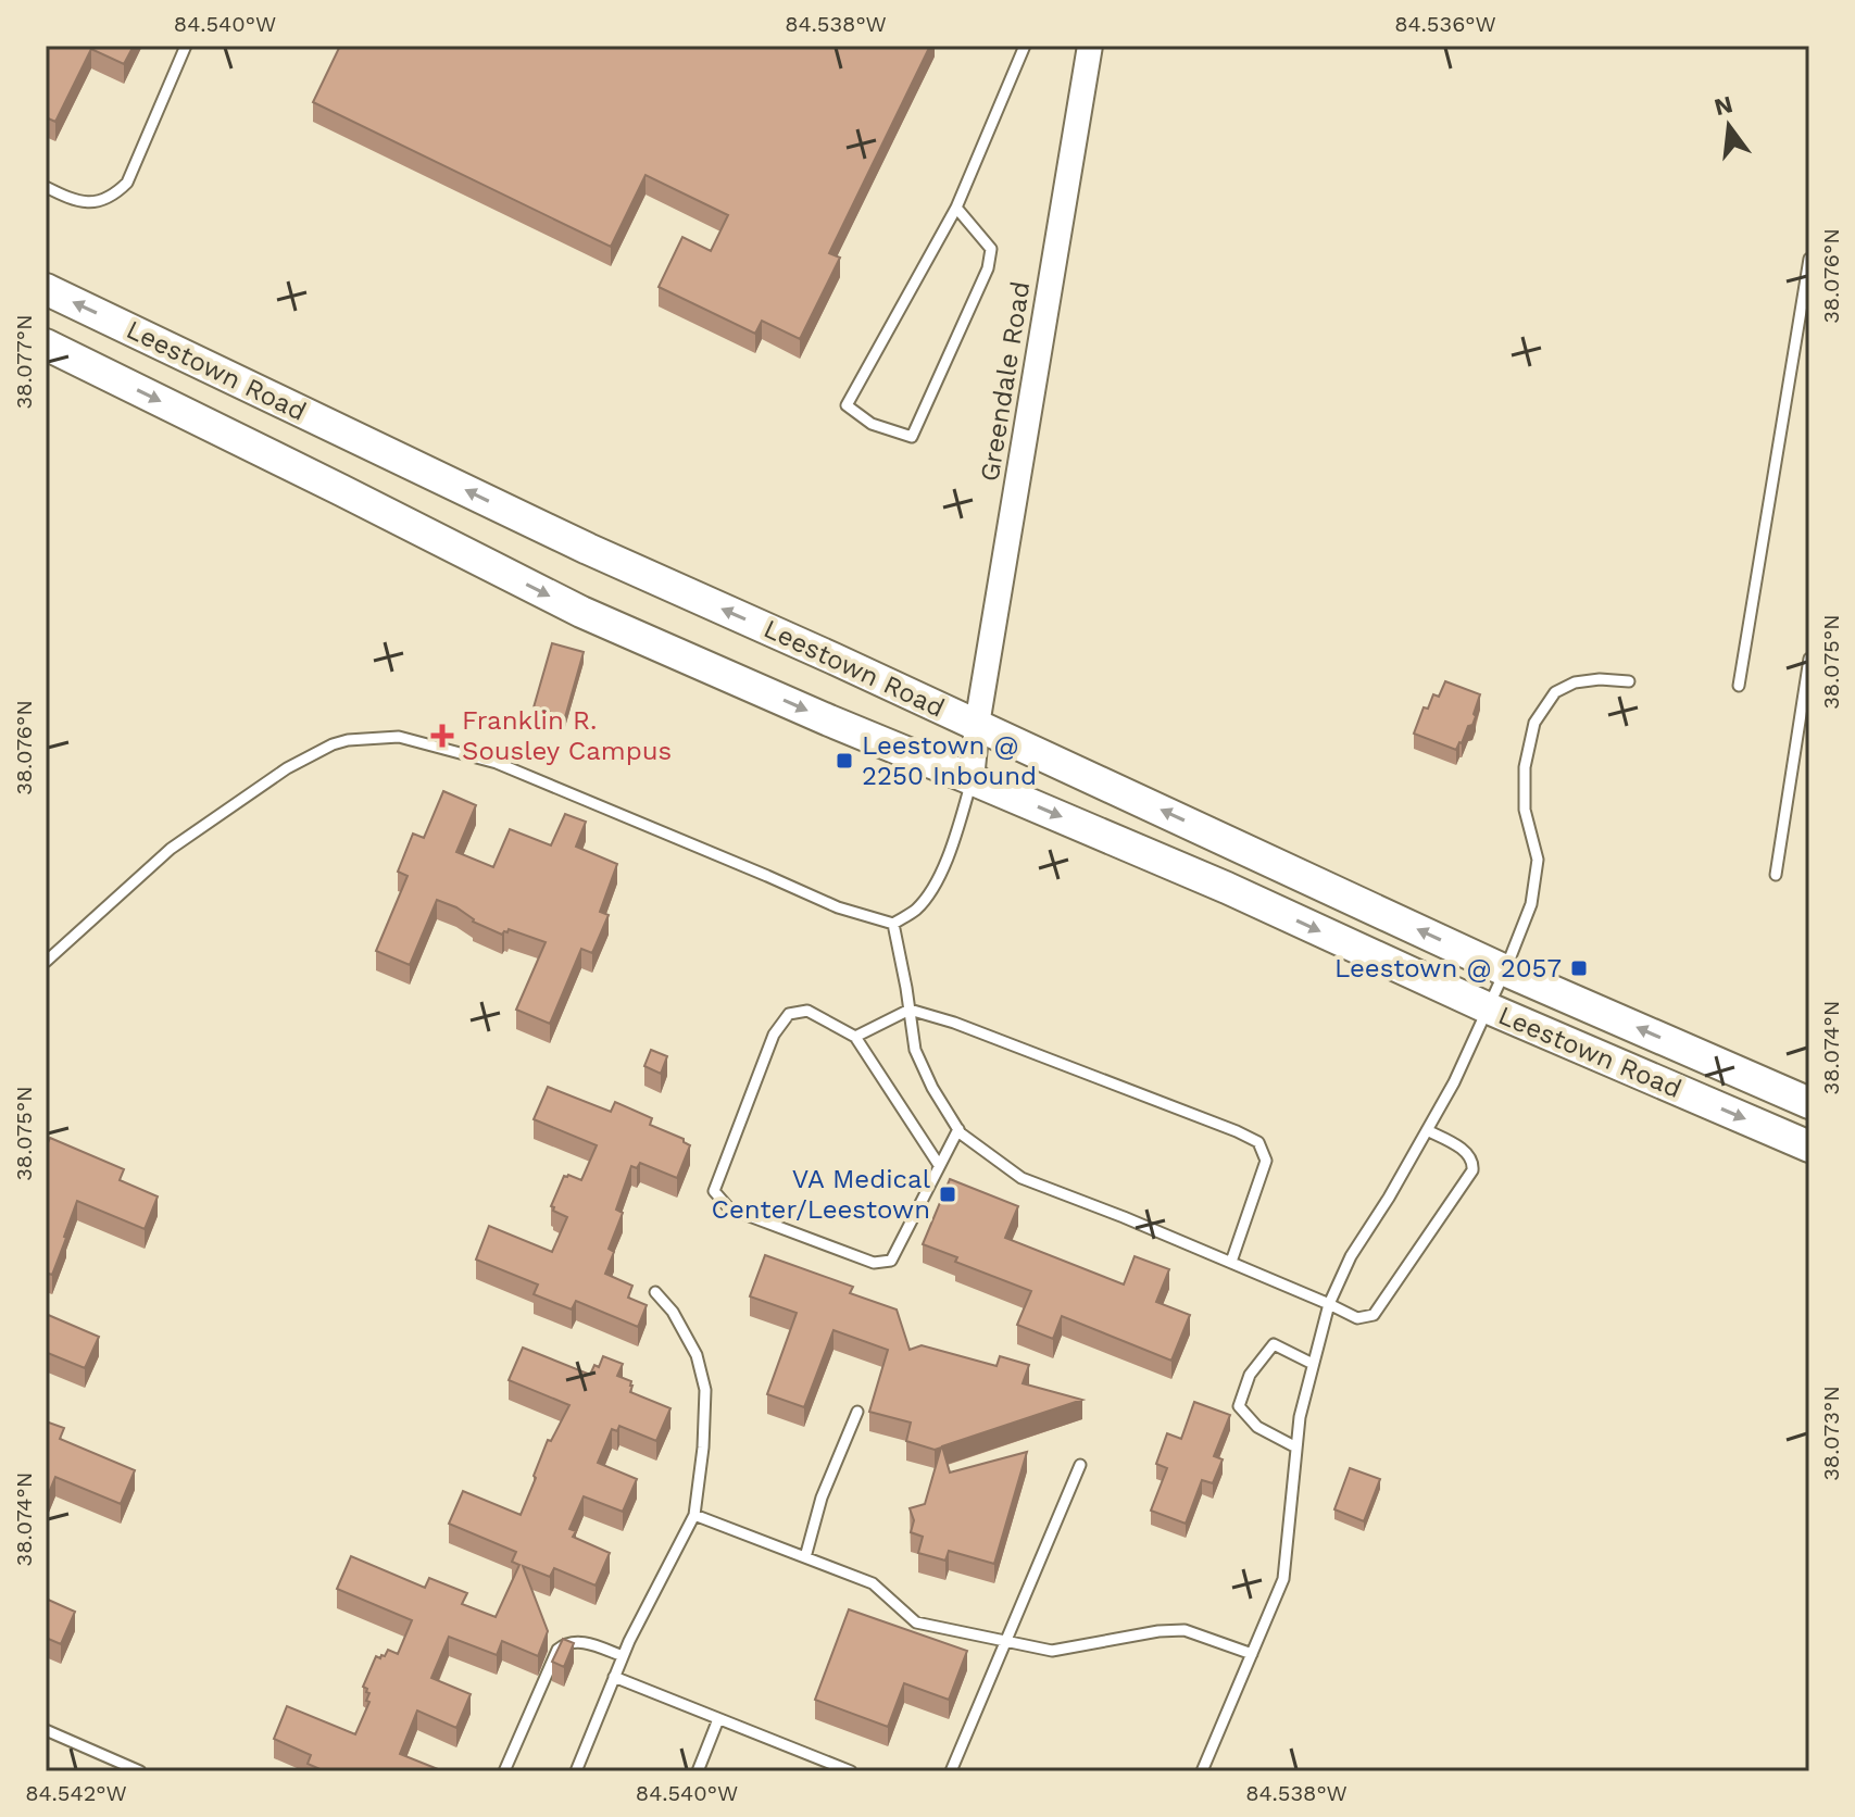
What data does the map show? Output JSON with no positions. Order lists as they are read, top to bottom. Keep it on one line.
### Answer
{"streets":{"main road":["Leestown Road"],"street":["Greendale Road"]},"crossings":[["Leestown Road","Greendale Road"]],"places":{"health":["Franklin R. Sousley Campus"],"transit":["Leestown @ 2250 Inbound","Leestown @ 2057","VA Medical Center/Leestown"]},"north":"top","coordinates":["84.540°W","84.538°W","84.536°W","38.076°N","38.077°N","38.075°N","38.074°N","38.073°N","84.542°W"]}
